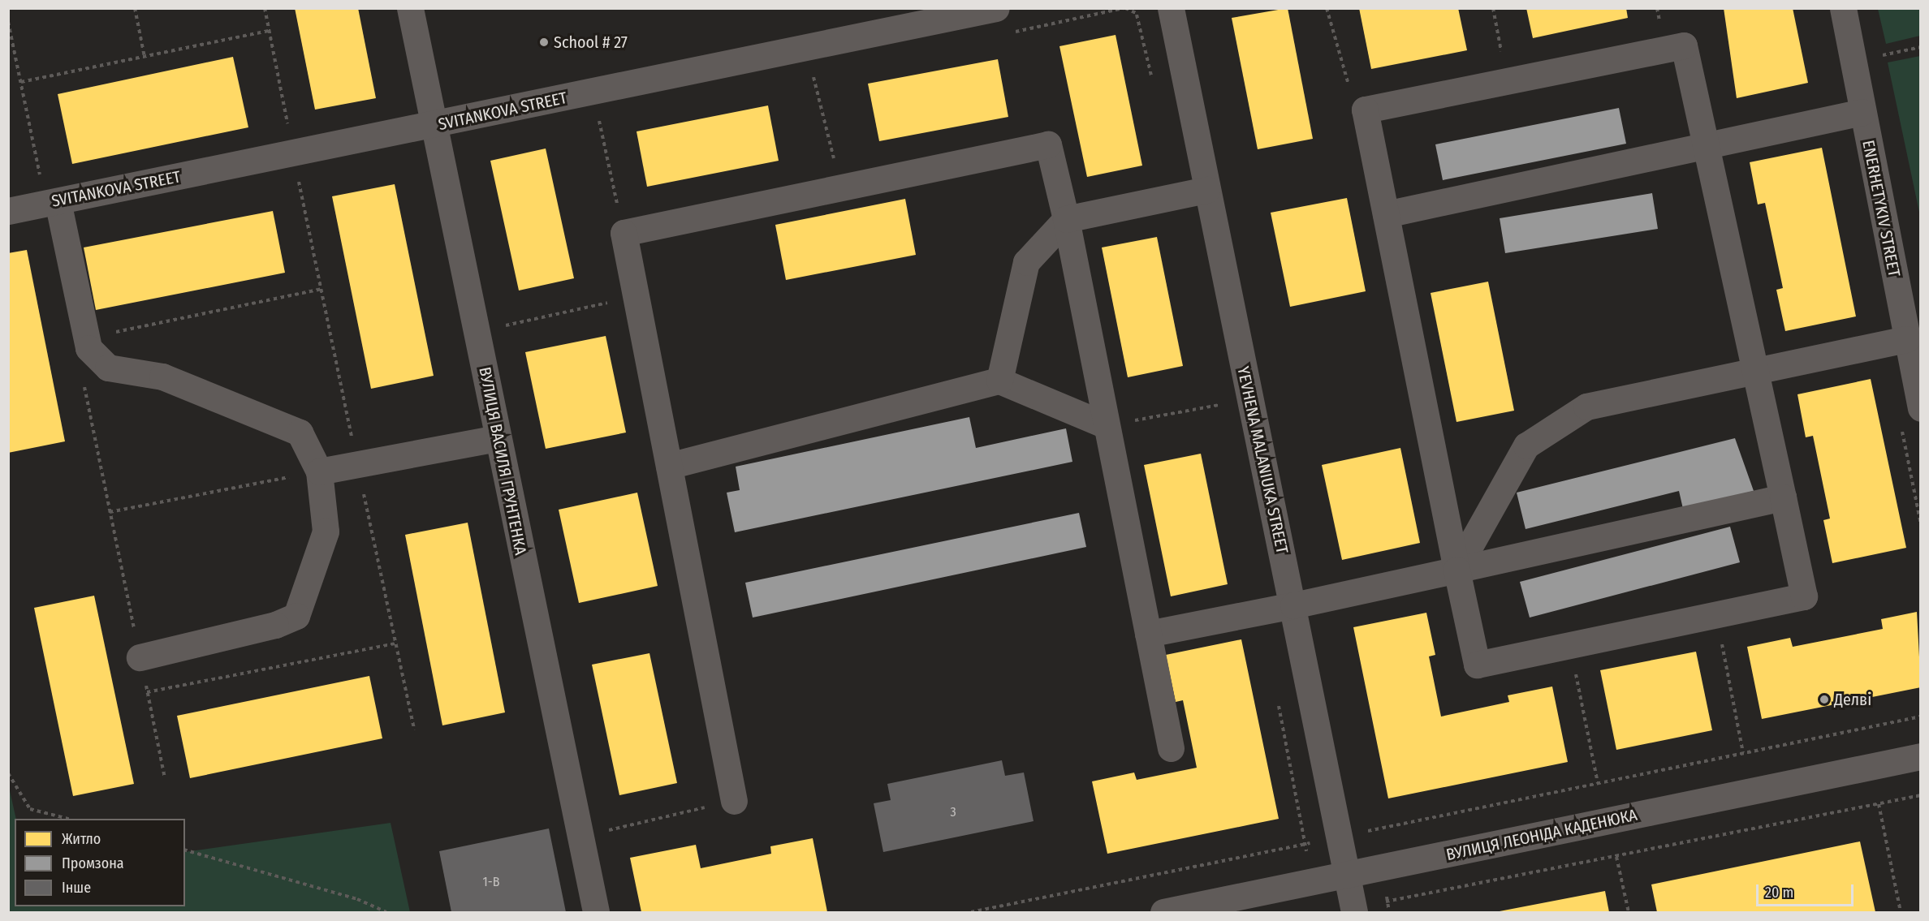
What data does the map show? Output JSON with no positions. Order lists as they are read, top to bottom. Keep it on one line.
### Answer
{"streets":{"street":["SVITANKOVA STREET","ENERHETYKIV STREET","YEVHENA MALANIUKA STREET","ВУЛИЦЯ ВАСИЛЯ ГРУНТЕНКА","ВУЛИЦЯ ЛЕОНІДА КАДЕНЮКА"]},"crossings":[["SVITANKOVA STREET","ВУЛИЦЯ ВАСИЛЯ ГРУНТЕНКА"],["YEVHENA MALANIUKA STREET","ВУЛИЦЯ ЛЕОНІДА КАДЕНЮКА"]],"places":["School # 27","Делві"],"house_numbers":["3","1-В"],"legend":["Житло","Промзона","Інше"],"scale_bar":"20 m"}
